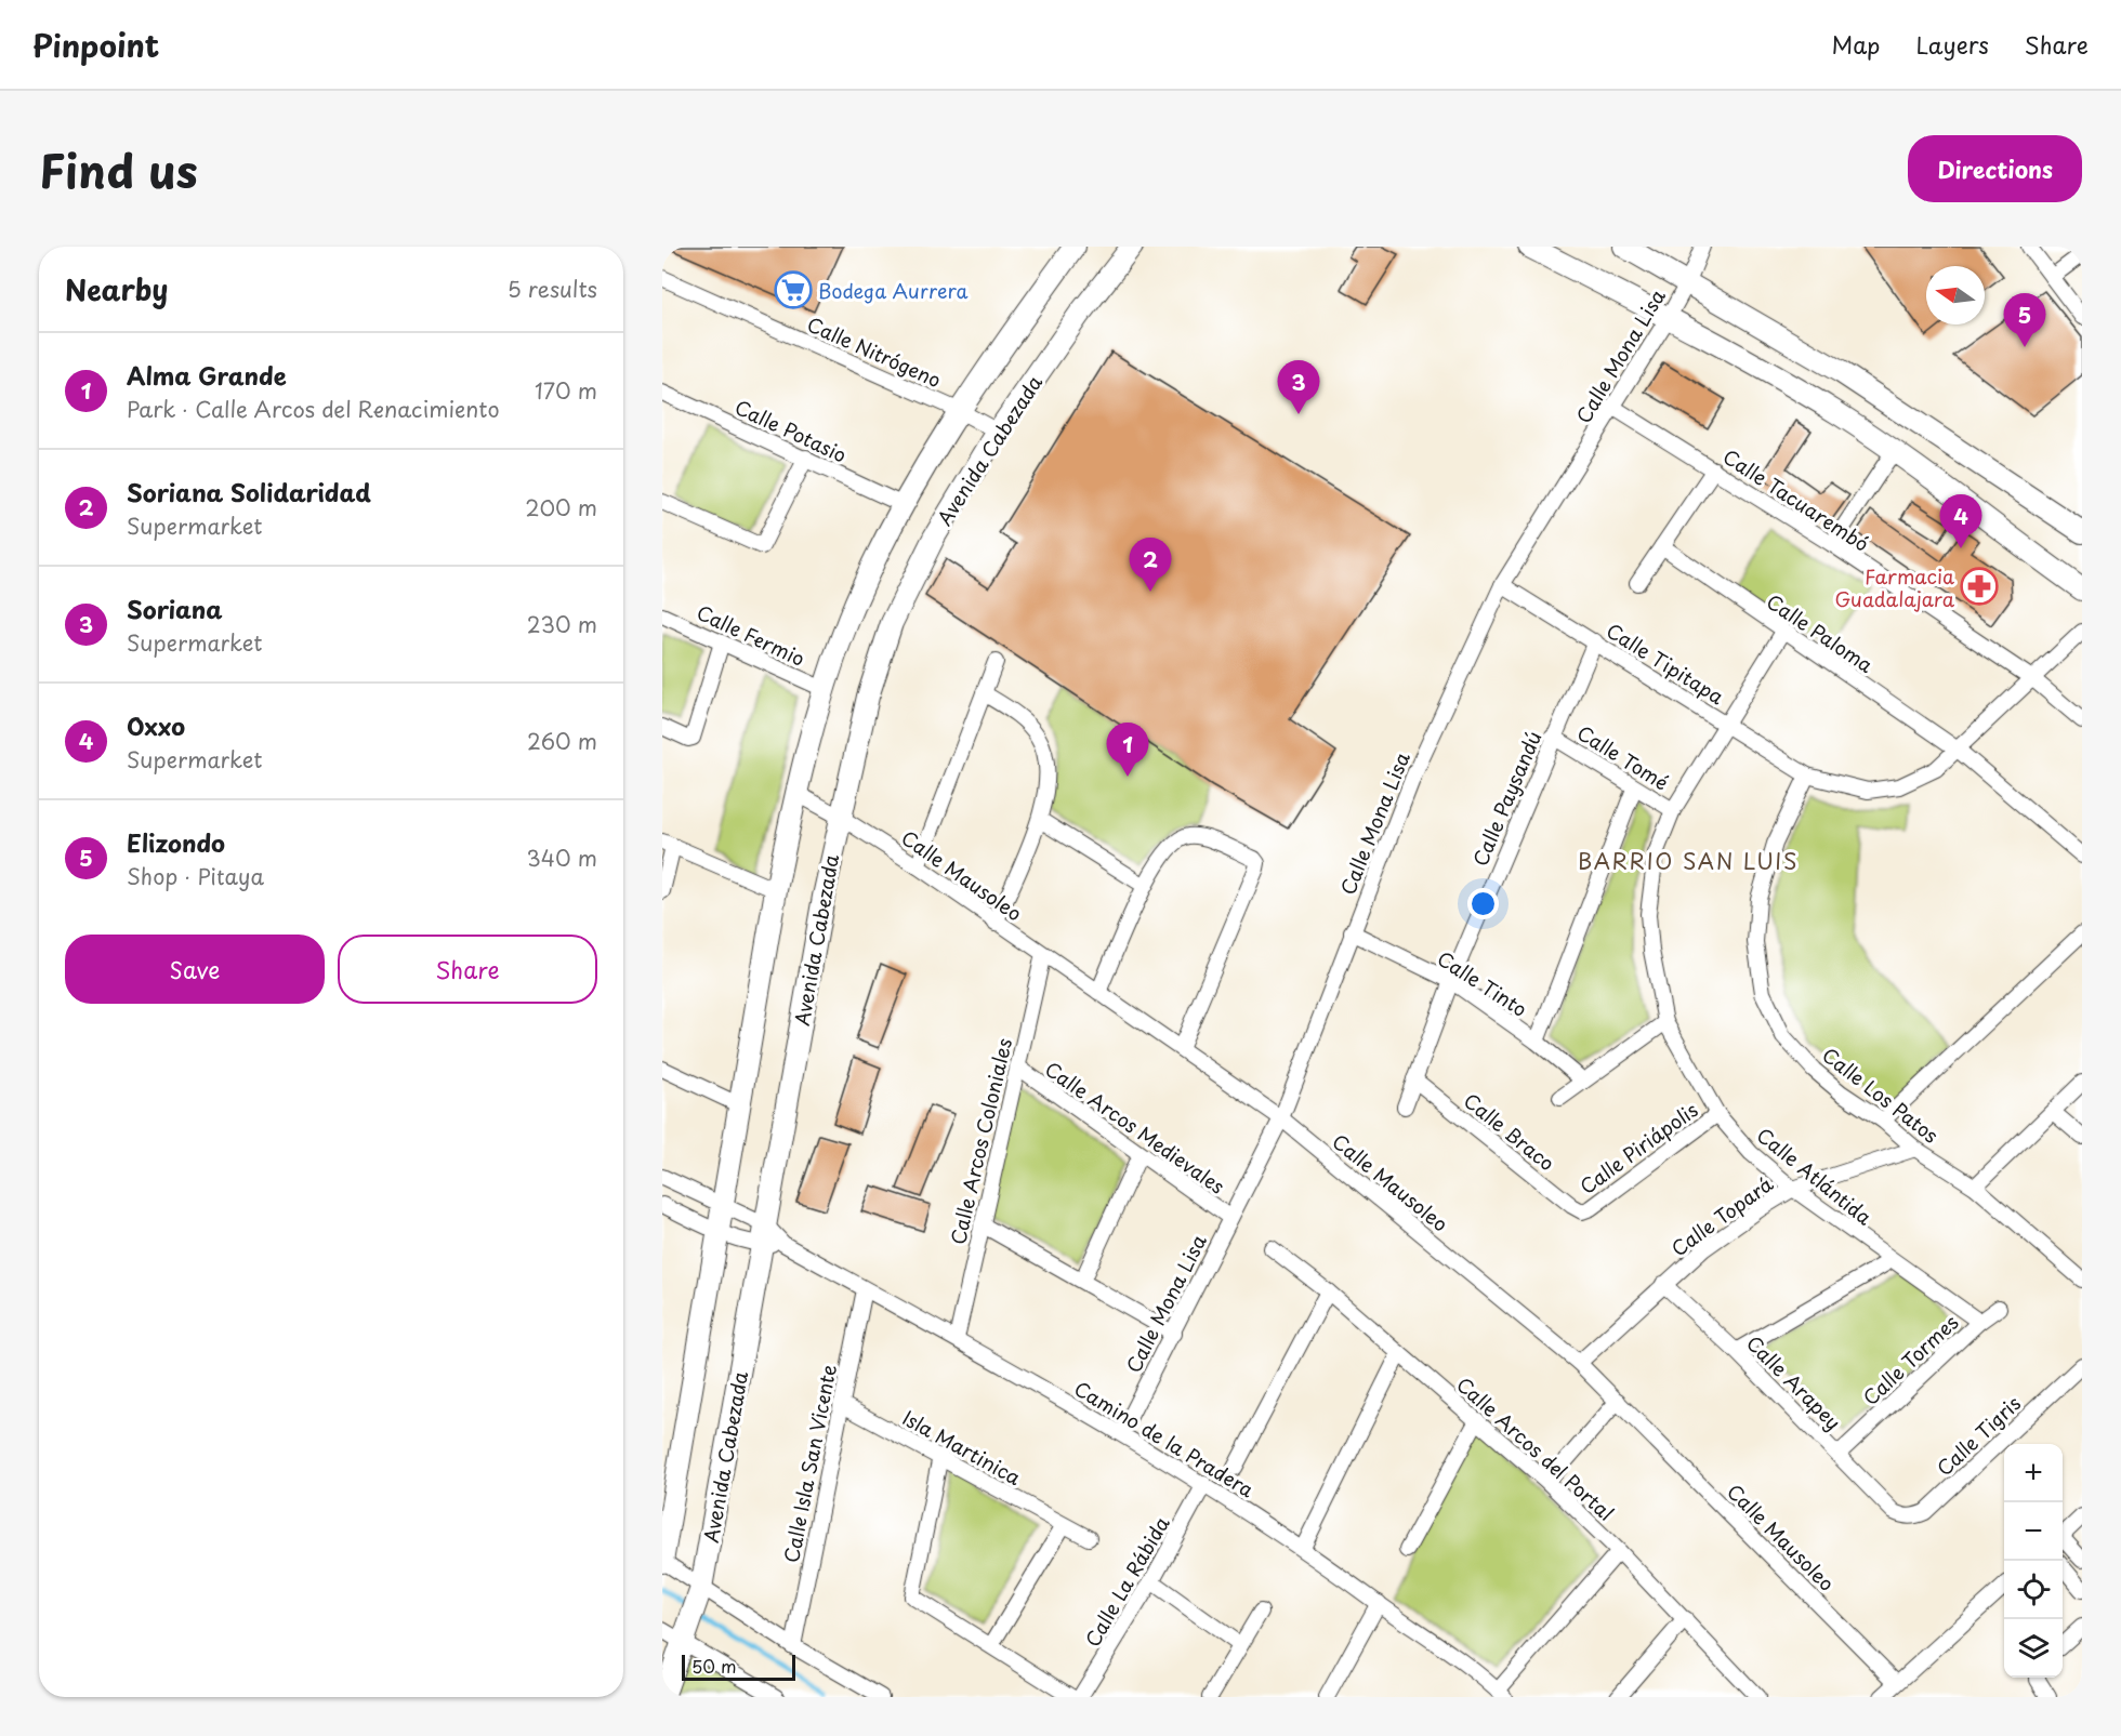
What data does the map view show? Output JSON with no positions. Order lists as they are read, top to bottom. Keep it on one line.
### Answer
{"streets":{"main road":["Avenida Cabezada"],"street":["Calle Nitrógeno","Calle Mona Lisa","Calle Potasio","Calle Tacuarembó","Calle Paloma","Calle Fermio","Calle Tipitapa","Calle Tomé","Calle Paysandú","Calle Mausoleo","Calle Tinto","Calle Los Patos","Calle Arcos Medievales","Calle Braco","Calle Arcos Coloniales","Calle Piriápolis","Calle Atlántida","Calle Topará","Calle Tormes","Calle Arapey","Calle Tigris","Camino de la Pradera","Isla Martinica","Calle Arcos del Portal","Calle Isla San Vicente","Calle La Rábida"]},"crossings":[["Calle Nitrógeno","Avenida Cabezada"],["Calle Mona Lisa","Calle Tacuarembó"],["Calle Mona Lisa","Calle Tipitapa"],["Calle Mona Lisa","Calle Mausoleo"],["Calle Mona Lisa","Calle Tinto"],["Calle Mona Lisa","Calle Arcos Medievales"],["Calle Mona Lisa","Camino de la Pradera"],["Avenida Cabezada","Calle Mausoleo"],["Avenida Cabezada","Camino de la Pradera"],["Calle Paloma","Calle Tipitapa"],["Calle Paloma","Calle Atlántida"],["Calle Tipitapa","Calle Paysandú"],["Calle Tipitapa","Calle Los Patos"],["Calle Tipitapa","Calle Atlántida"],["Calle Tomé","Calle Paysandú"],["Calle Tomé","Calle Atlántida"],["Calle Paysandú","Calle Tinto"],["Calle Paysandú","Calle Braco"],["Calle Mausoleo","Calle Arcos Coloniales"],["Calle Mausoleo","Calle Topará"],["Calle Los Patos","Calle Topará"],["Calle Arcos Medievales","Calle Arcos Coloniales"],["Calle Braco","Calle Piriápolis"],["Calle Arcos Coloniales","Camino de la Pradera"],["Calle Piriápolis","Calle Atlántida"],["Calle Atlántida","Calle Topará"],["Calle Atlántida","Calle Tormes"],["Calle Topará","Calle Arapey"],["Calle Tormes","Calle Arapey"],["Calle Arapey","Calle Tigris"],["Camino de la Pradera","Calle Isla San Vicente"],["Camino de la Pradera","Calle La Rábida"],["Isla Martinica","Calle Isla San Vicente"]],"districts":["BARRIO SAN LUIS"],"places":{"supermarket":["Bodega Aurrera"],"pharmacy":["Farmacia Guadalajara"]},"scale_bar":"50 m","north":"left","page":{"header":"Pinpoint","nav":["Map","Layers","Share"],"title":"Find us","buttons":["Directions",["Save","Share"]],"heading":["Nearby","5 results"],"pins":["5","3","4","2","1"],"list":[{"mark":"1","name":"Alma Grande","note":"Park · Calle Arcos del Renacimiento","value":"170 m"},{"mark":"2","name":"Soriana Solidaridad","note":"Supermarket","value":"200 m"},{"mark":"3","name":"Soriana","note":"Supermarket","value":"230 m"},{"mark":"4","name":"Oxxo","note":"Supermarket","value":"260 m"},{"mark":"5","name":"Elizondo","note":"Shop · Pitaya","value":"340 m"}],"map_buttons":["+","−"],"scale":"50 m"}}
